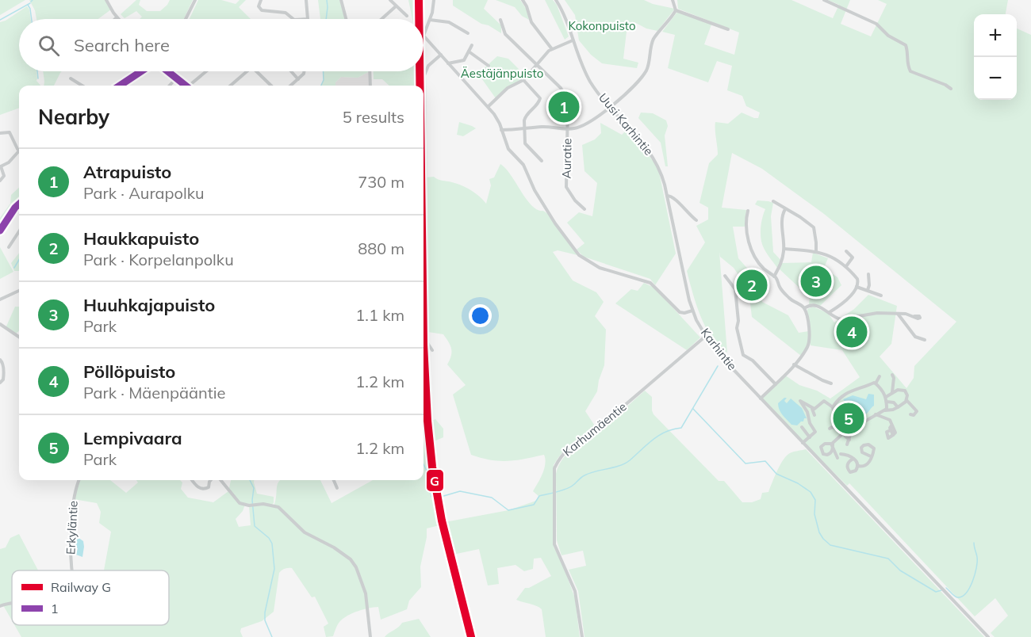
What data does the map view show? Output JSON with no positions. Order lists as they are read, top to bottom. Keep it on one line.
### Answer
{"streets":{"street":["Uusi Karhintie","Auratie","Karhintie","Karhumäentie","Erkyläntie"]},"crossings":[["Uusi Karhintie","Karhintie"],["Karhintie","Karhumäentie"]],"parks":["Kokonpuisto","Äestäjänpuisto"],"lines":["rail line G","transit line 1"],"legend":["Railway G","1"],"page":{"map_buttons":["+","−"],"search":"Search here","heading":["Nearby","5 results"],"pins":["1","3","2","4","5"],"list":[{"mark":"1","name":"Atrapuisto","note":"Park · Aurapolku","value":"730 m"},{"mark":"2","name":"Haukkapuisto","note":"Park · Korpelanpolku","value":"880 m"},{"mark":"3","name":"Huuhkajapuisto","note":"Park","value":"1.1 km"},{"mark":"4","name":"Pöllöpuisto","note":"Park · Mäenpääntie","value":"1.2 km"},{"mark":"5","name":"Lempivaara","note":"Park","value":"1.2 km"}]}}
